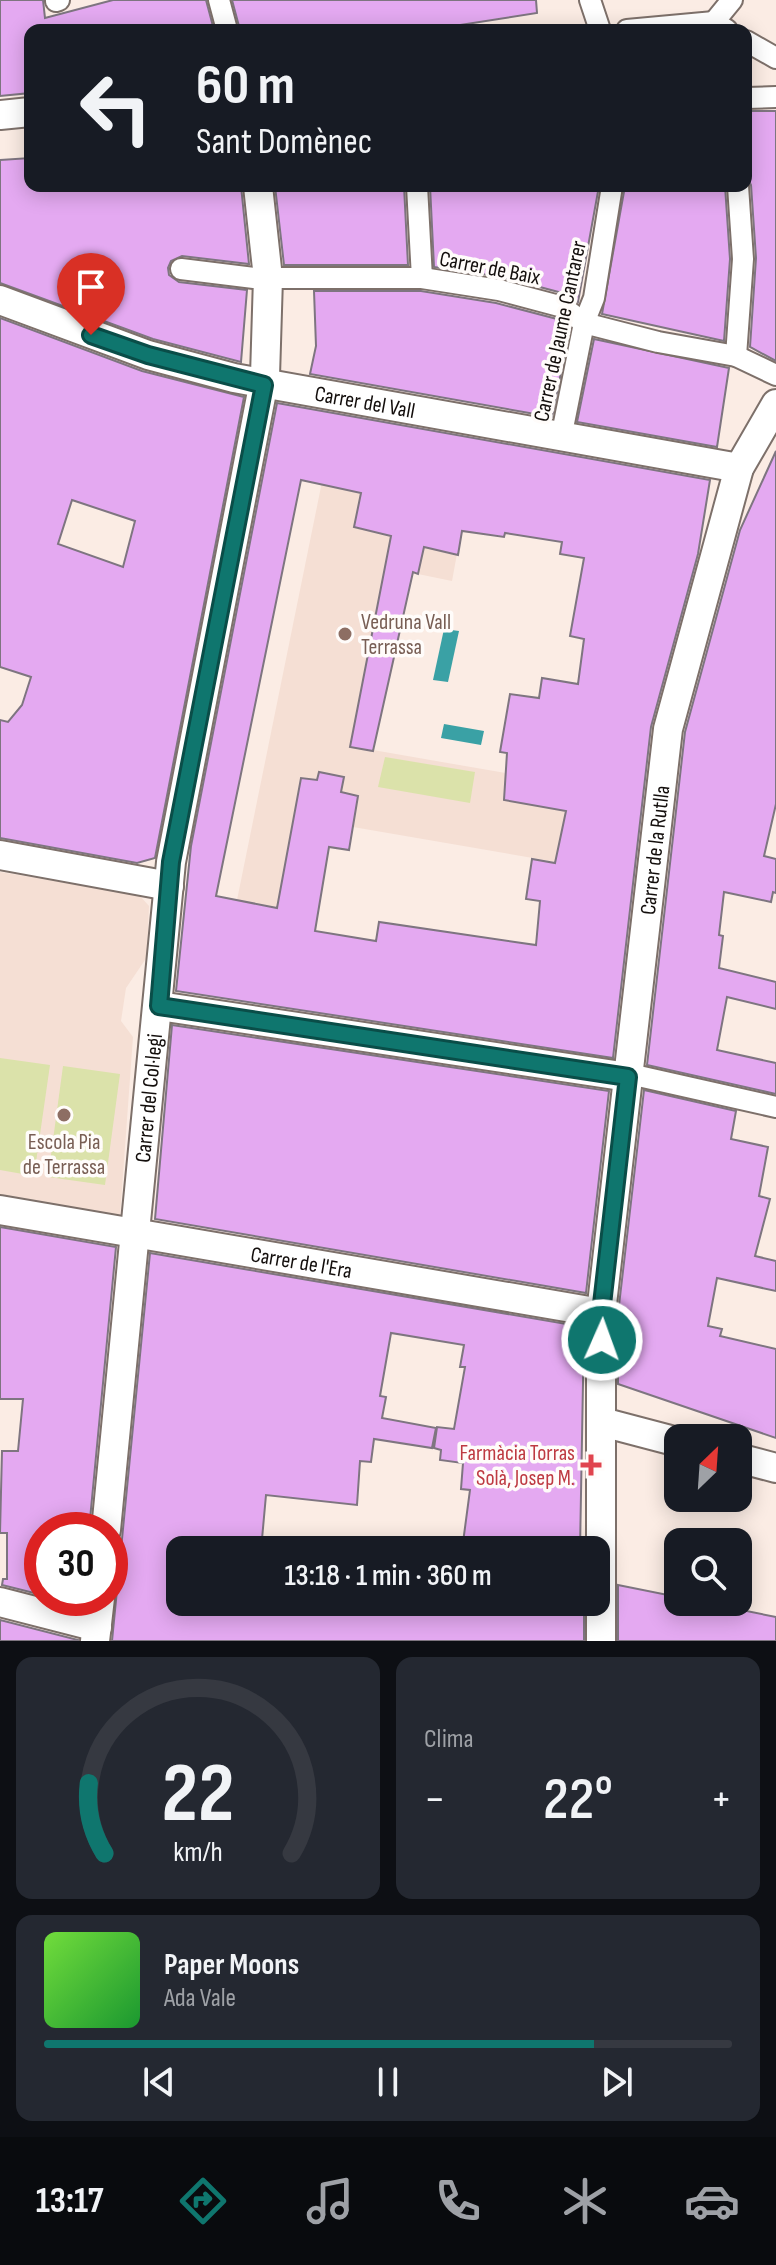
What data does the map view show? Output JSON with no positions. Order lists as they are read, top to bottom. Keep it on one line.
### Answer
{"streets":{"street":["Carrer de Baix","Carrer de Jaume Cantarer","Carrer del Vall","Carrer de la Rutlla","Carrer del Col·legi","Carrer de l'Era"]},"crossings":[["Carrer de Baix","Carrer de Jaume Cantarer"],["Carrer de Baix","Carrer del Col·legi"],["Carrer de Jaume Cantarer","Carrer del Vall"],["Carrer del Vall","Carrer de la Rutlla"],["Carrer del Vall","Carrer del Col·legi"],["Carrer de la Rutlla","Carrer de l'Era"],["Carrer del Col·legi","Carrer de l'Era"]],"places":{"other":["Vedruna Vall Terrassa","Escola Pia de Terrassa"],"health":["Farmàcia Torras Solà, Josep M."]},"north":"top right","page":{"turn":["60 m","Sant Domènec"],"limit":"30","trip":"13:18 · 1 min · 360 m","tile":"Clima","heat":["−","22°","+"],"song":["Paper Moons","Ada Vale"],"tabs":"13:17","gauge":["22","km/h"]}}
